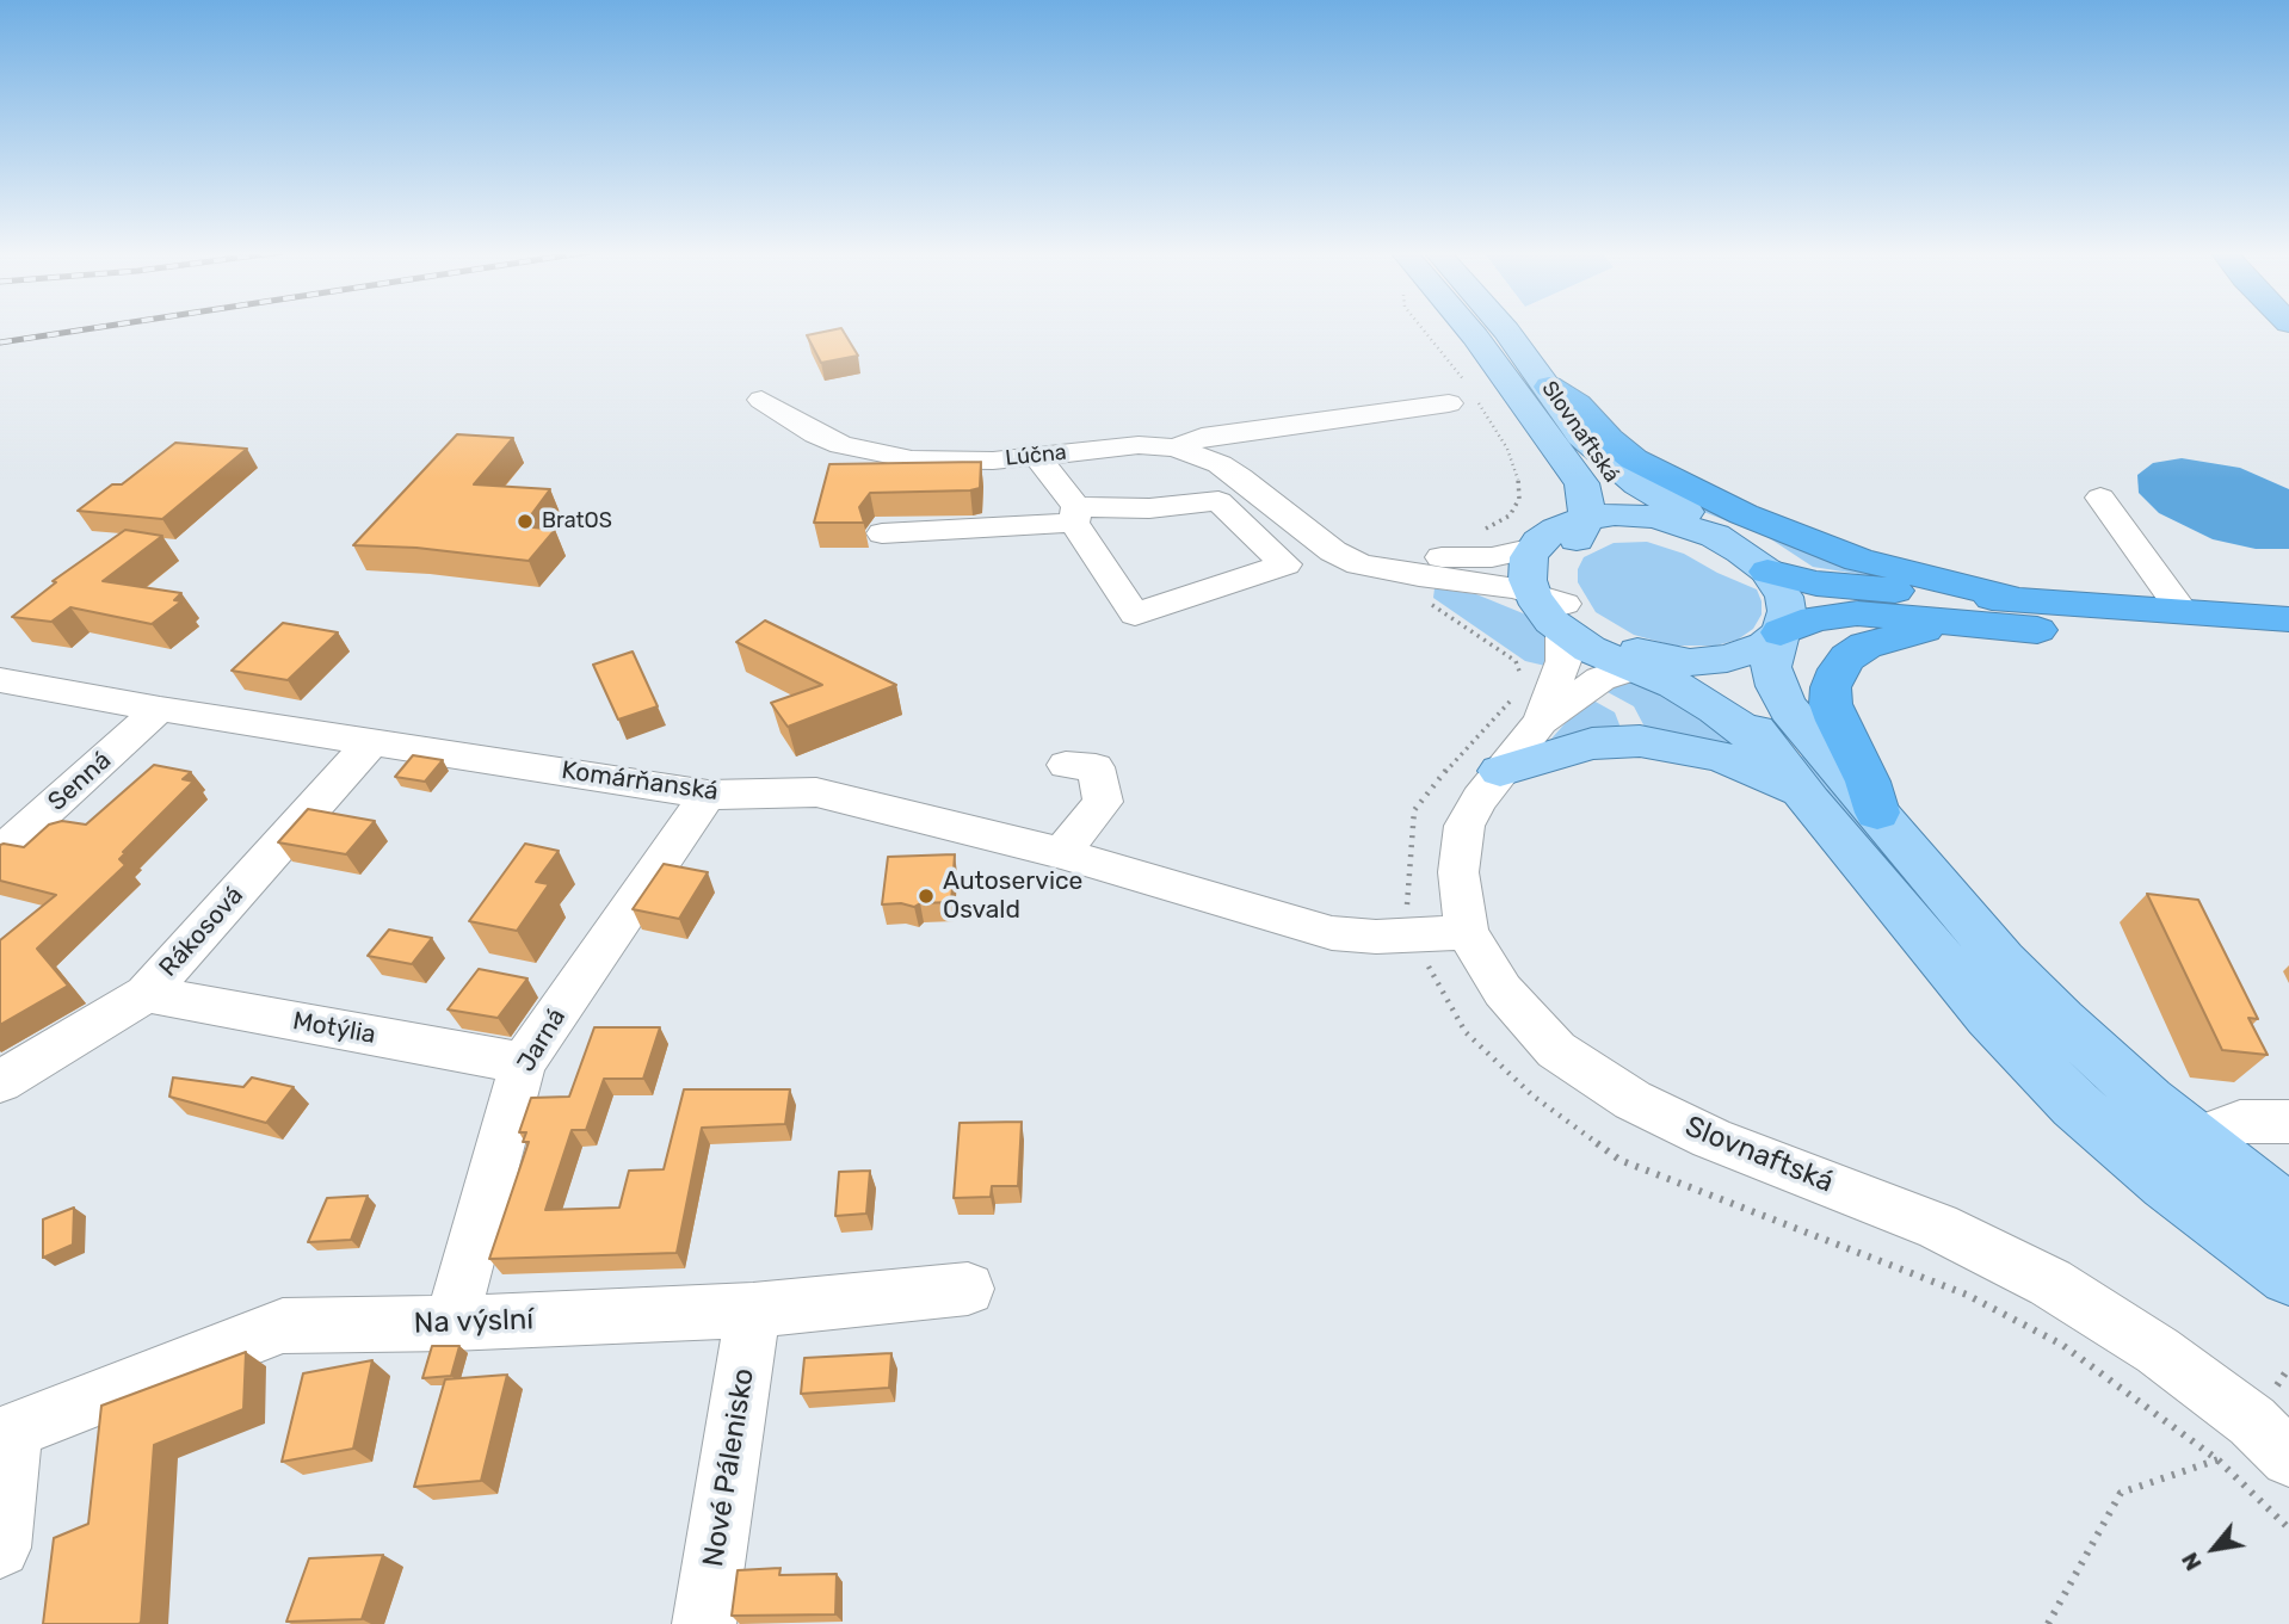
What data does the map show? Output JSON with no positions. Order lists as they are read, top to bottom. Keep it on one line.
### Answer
{"streets":{"main road":["Slovnaftská"],"street":["Lúčna","Senná","Komárňanská","Rákosová","Motýlia","Jarná","Na výslní","Nové Pálenisko"]},"crossings":[["Slovnaftská","Lúčna"],["Slovnaftská","Komárňanská"],["Senná","Komárňanská"],["Komárňanská","Rákosová"],["Komárňanská","Jarná"],["Rákosová","Motýlia"],["Motýlia","Jarná"],["Jarná","Na výslní"],["Na výslní","Nové Pálenisko"]],"places":["BratOS","Autoservice Osvald"],"north":"bottom left"}
